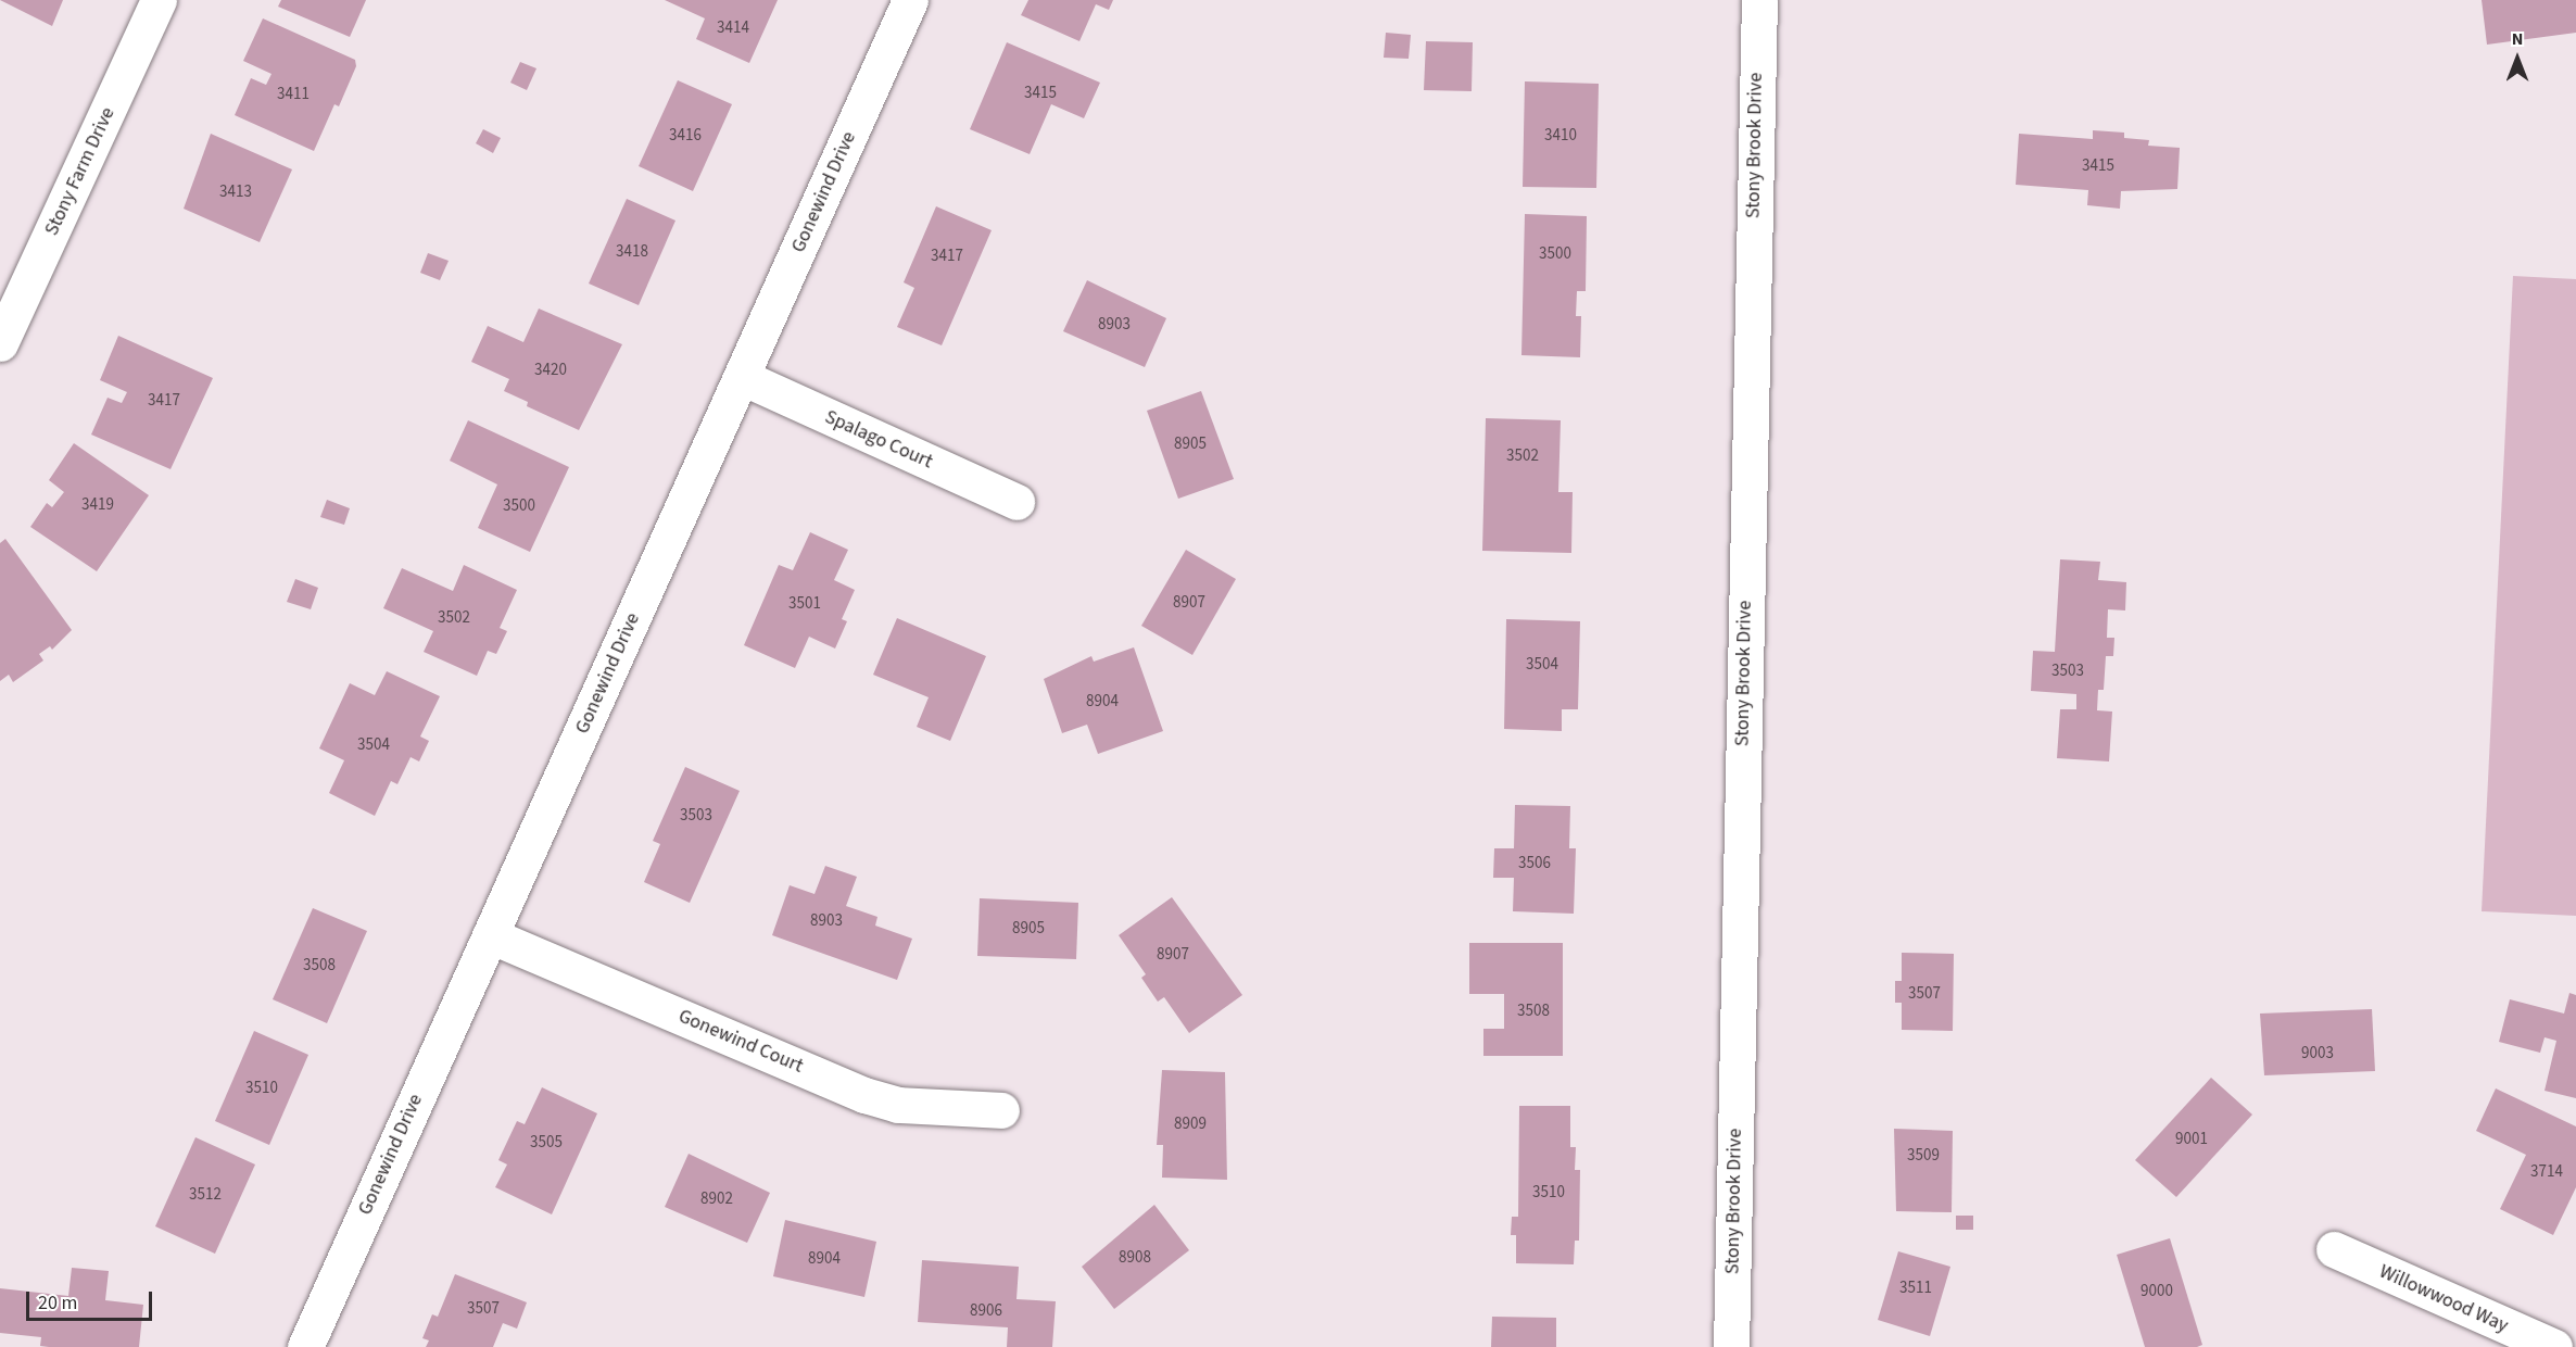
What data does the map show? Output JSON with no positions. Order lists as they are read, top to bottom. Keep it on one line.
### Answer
{"streets":{"street":["Stony Brook Drive","Stony Farm Drive","Gonewind Drive","Spalago Court","Gonewind Court","Willowwood Way"]},"crossings":[["Gonewind Drive","Spalago Court"],["Gonewind Drive","Gonewind Court"]],"house_numbers":["3414","3415","3411","3416","3410","3415","3413","3418","3500","3417","8903","3420","3417","8905","3502","3419","3500","8907","3501","3502","3504","3503","8904","3504","3503","3506","8903","8905","8907","3508","3507","3508","9003","3510","8909","9001","3505","3509","3714","3510","3512","8902","8908","8904","3511","9000","3507","8906"],"scale_bar":"20 m","north":"top"}
